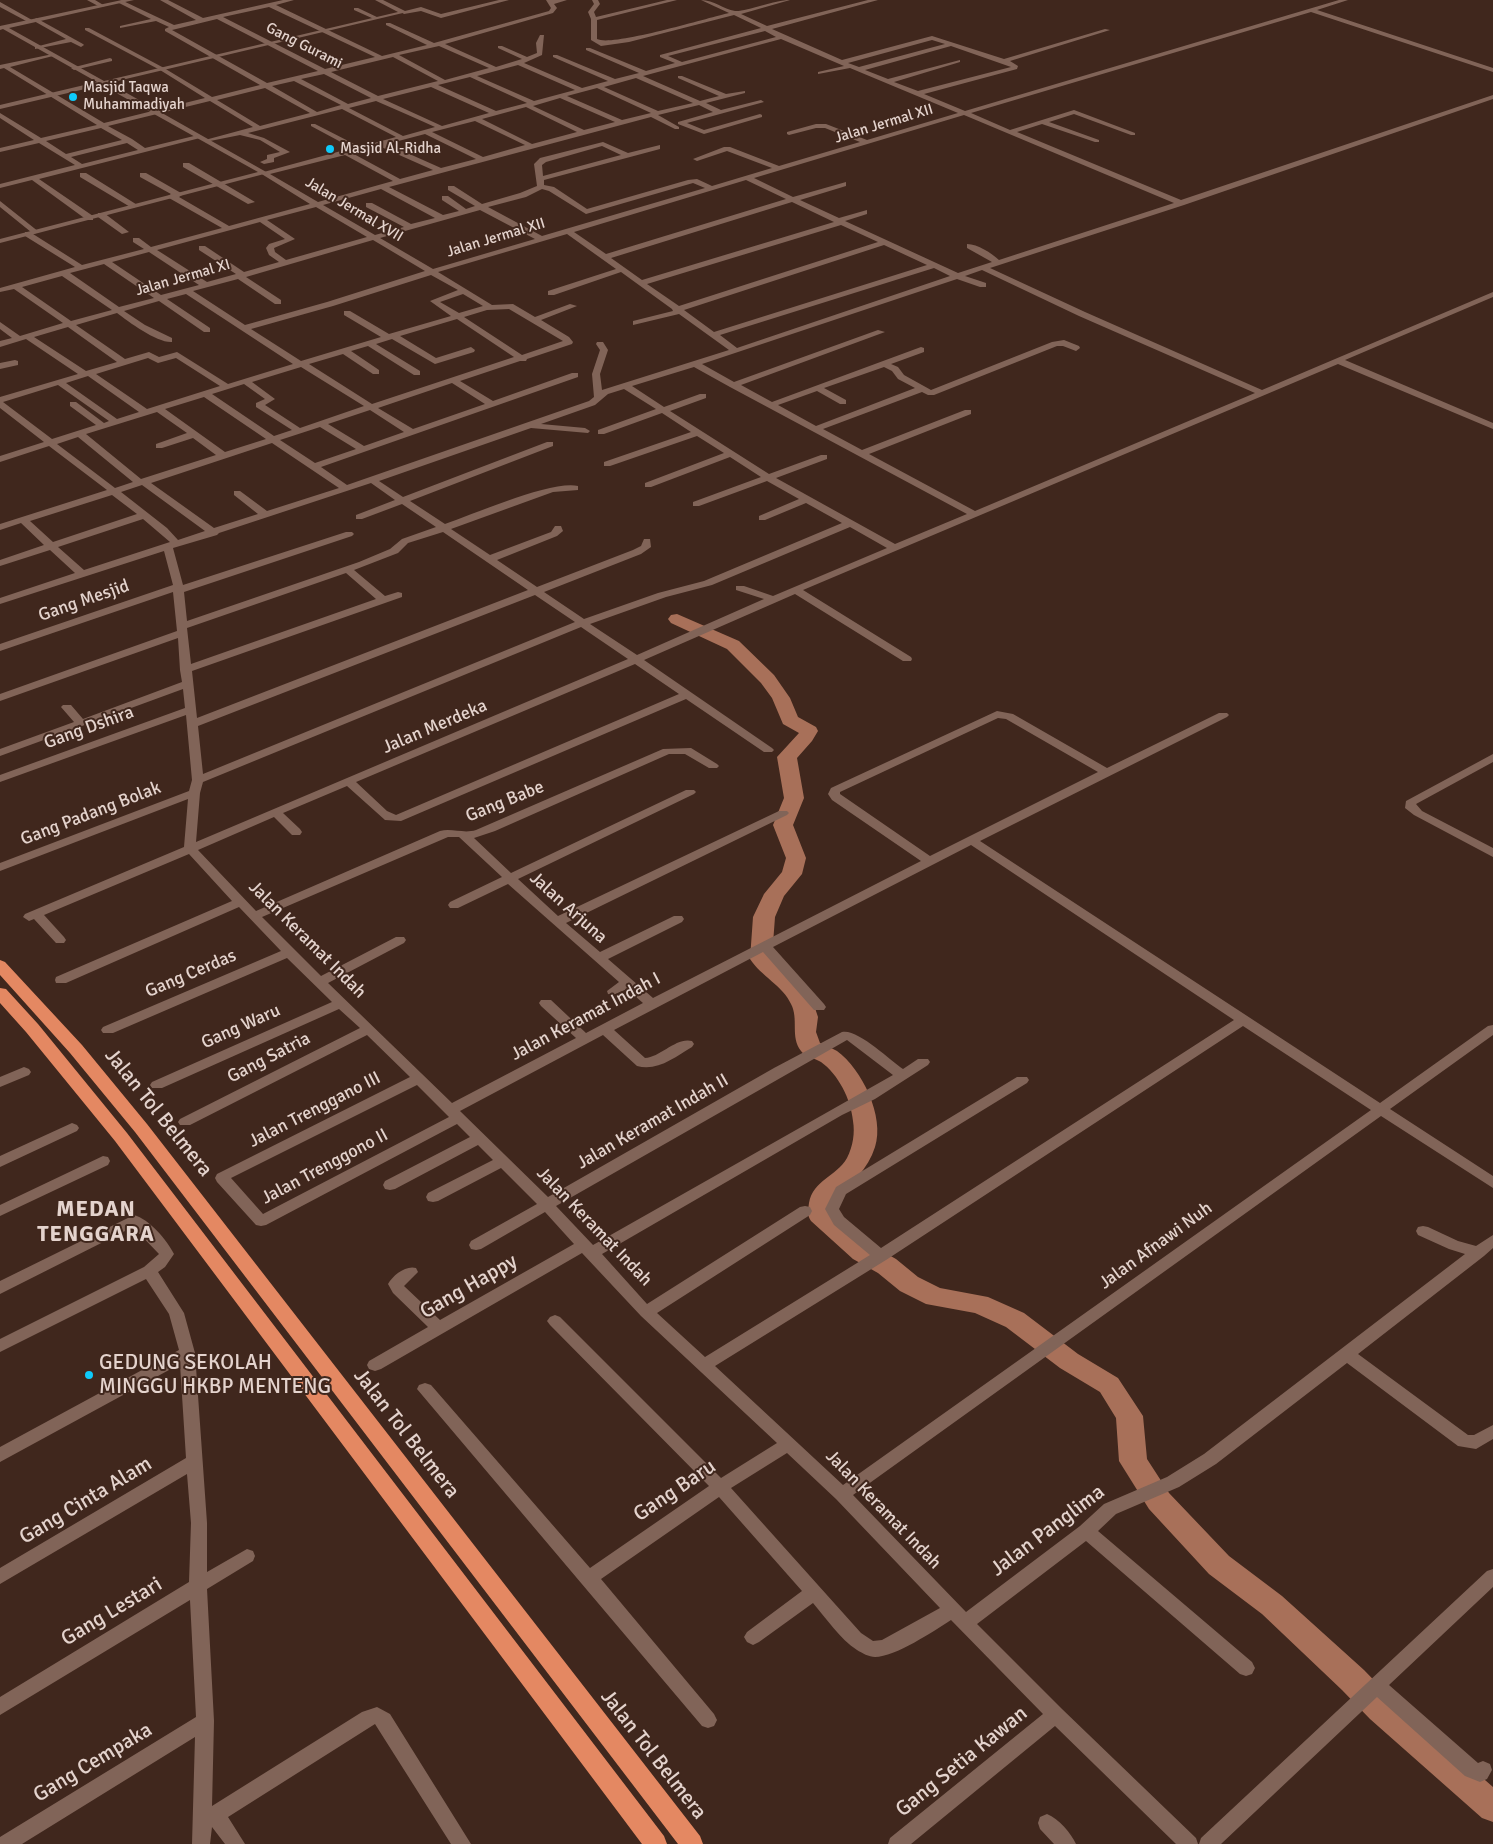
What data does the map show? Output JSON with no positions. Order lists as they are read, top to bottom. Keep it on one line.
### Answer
{"streets":{"highway":["Jalan Tol Belmera"],"street":["Gang Gurami","Jalan Jermal XII","Jalan Jermal XVII","Jalan Jermal XI","Gang Mesjid","Jalan Merdeka","Gang Dshira","Gang Babe","Gang Padang Bolak","Jalan Arjuna","Jalan Keramat Indah","Gang Cerdas","Jalan Keramat Indah I","Gang Waru","Gang Satria","Jalan Trenggano III","Jalan Keramat Indah II","Jalan Trenggono II","Jalan Afnawi Nuh","Gang Happy","Gang Baru","Gang Cinta Alam","Jalan Panglima","Gang Lestari","Gang Setia Kawan","Gang Cempaka"]},"crossings":[["Jalan Jermal XII","Jalan Jermal XVII"],["Jalan Jermal XVII","Jalan Jermal XI"],["Jalan Merdeka","Jalan Keramat Indah"],["Gang Babe","Jalan Arjuna"],["Gang Babe","Jalan Keramat Indah"],["Jalan Arjuna","Jalan Keramat Indah I"],["Jalan Keramat Indah","Gang Cerdas"],["Jalan Keramat Indah","Jalan Keramat Indah I"],["Jalan Keramat Indah","Gang Waru"],["Jalan Keramat Indah","Gang Satria"],["Jalan Keramat Indah","Jalan Trenggano III"],["Jalan Keramat Indah","Jalan Keramat Indah II"],["Jalan Keramat Indah","Jalan Trenggono II"],["Jalan Keramat Indah","Jalan Afnawi Nuh"],["Jalan Keramat Indah","Gang Happy"],["Jalan Keramat Indah","Gang Baru"],["Jalan Keramat Indah","Jalan Panglima"],["Jalan Keramat Indah","Gang Setia Kawan"],["Jalan Keramat Indah I","Jalan Trenggono II"],["Jalan Trenggano III","Jalan Trenggono II"],["Jalan Keramat Indah II","Gang Happy"]],"districts":["MEDAN TENGGARA"],"places":["Masjid Taqwa Muhammadiyah","Masjid Al-Ridha","GEDUNG SEKOLAH MINGGU HKBP MENTENG"]}
